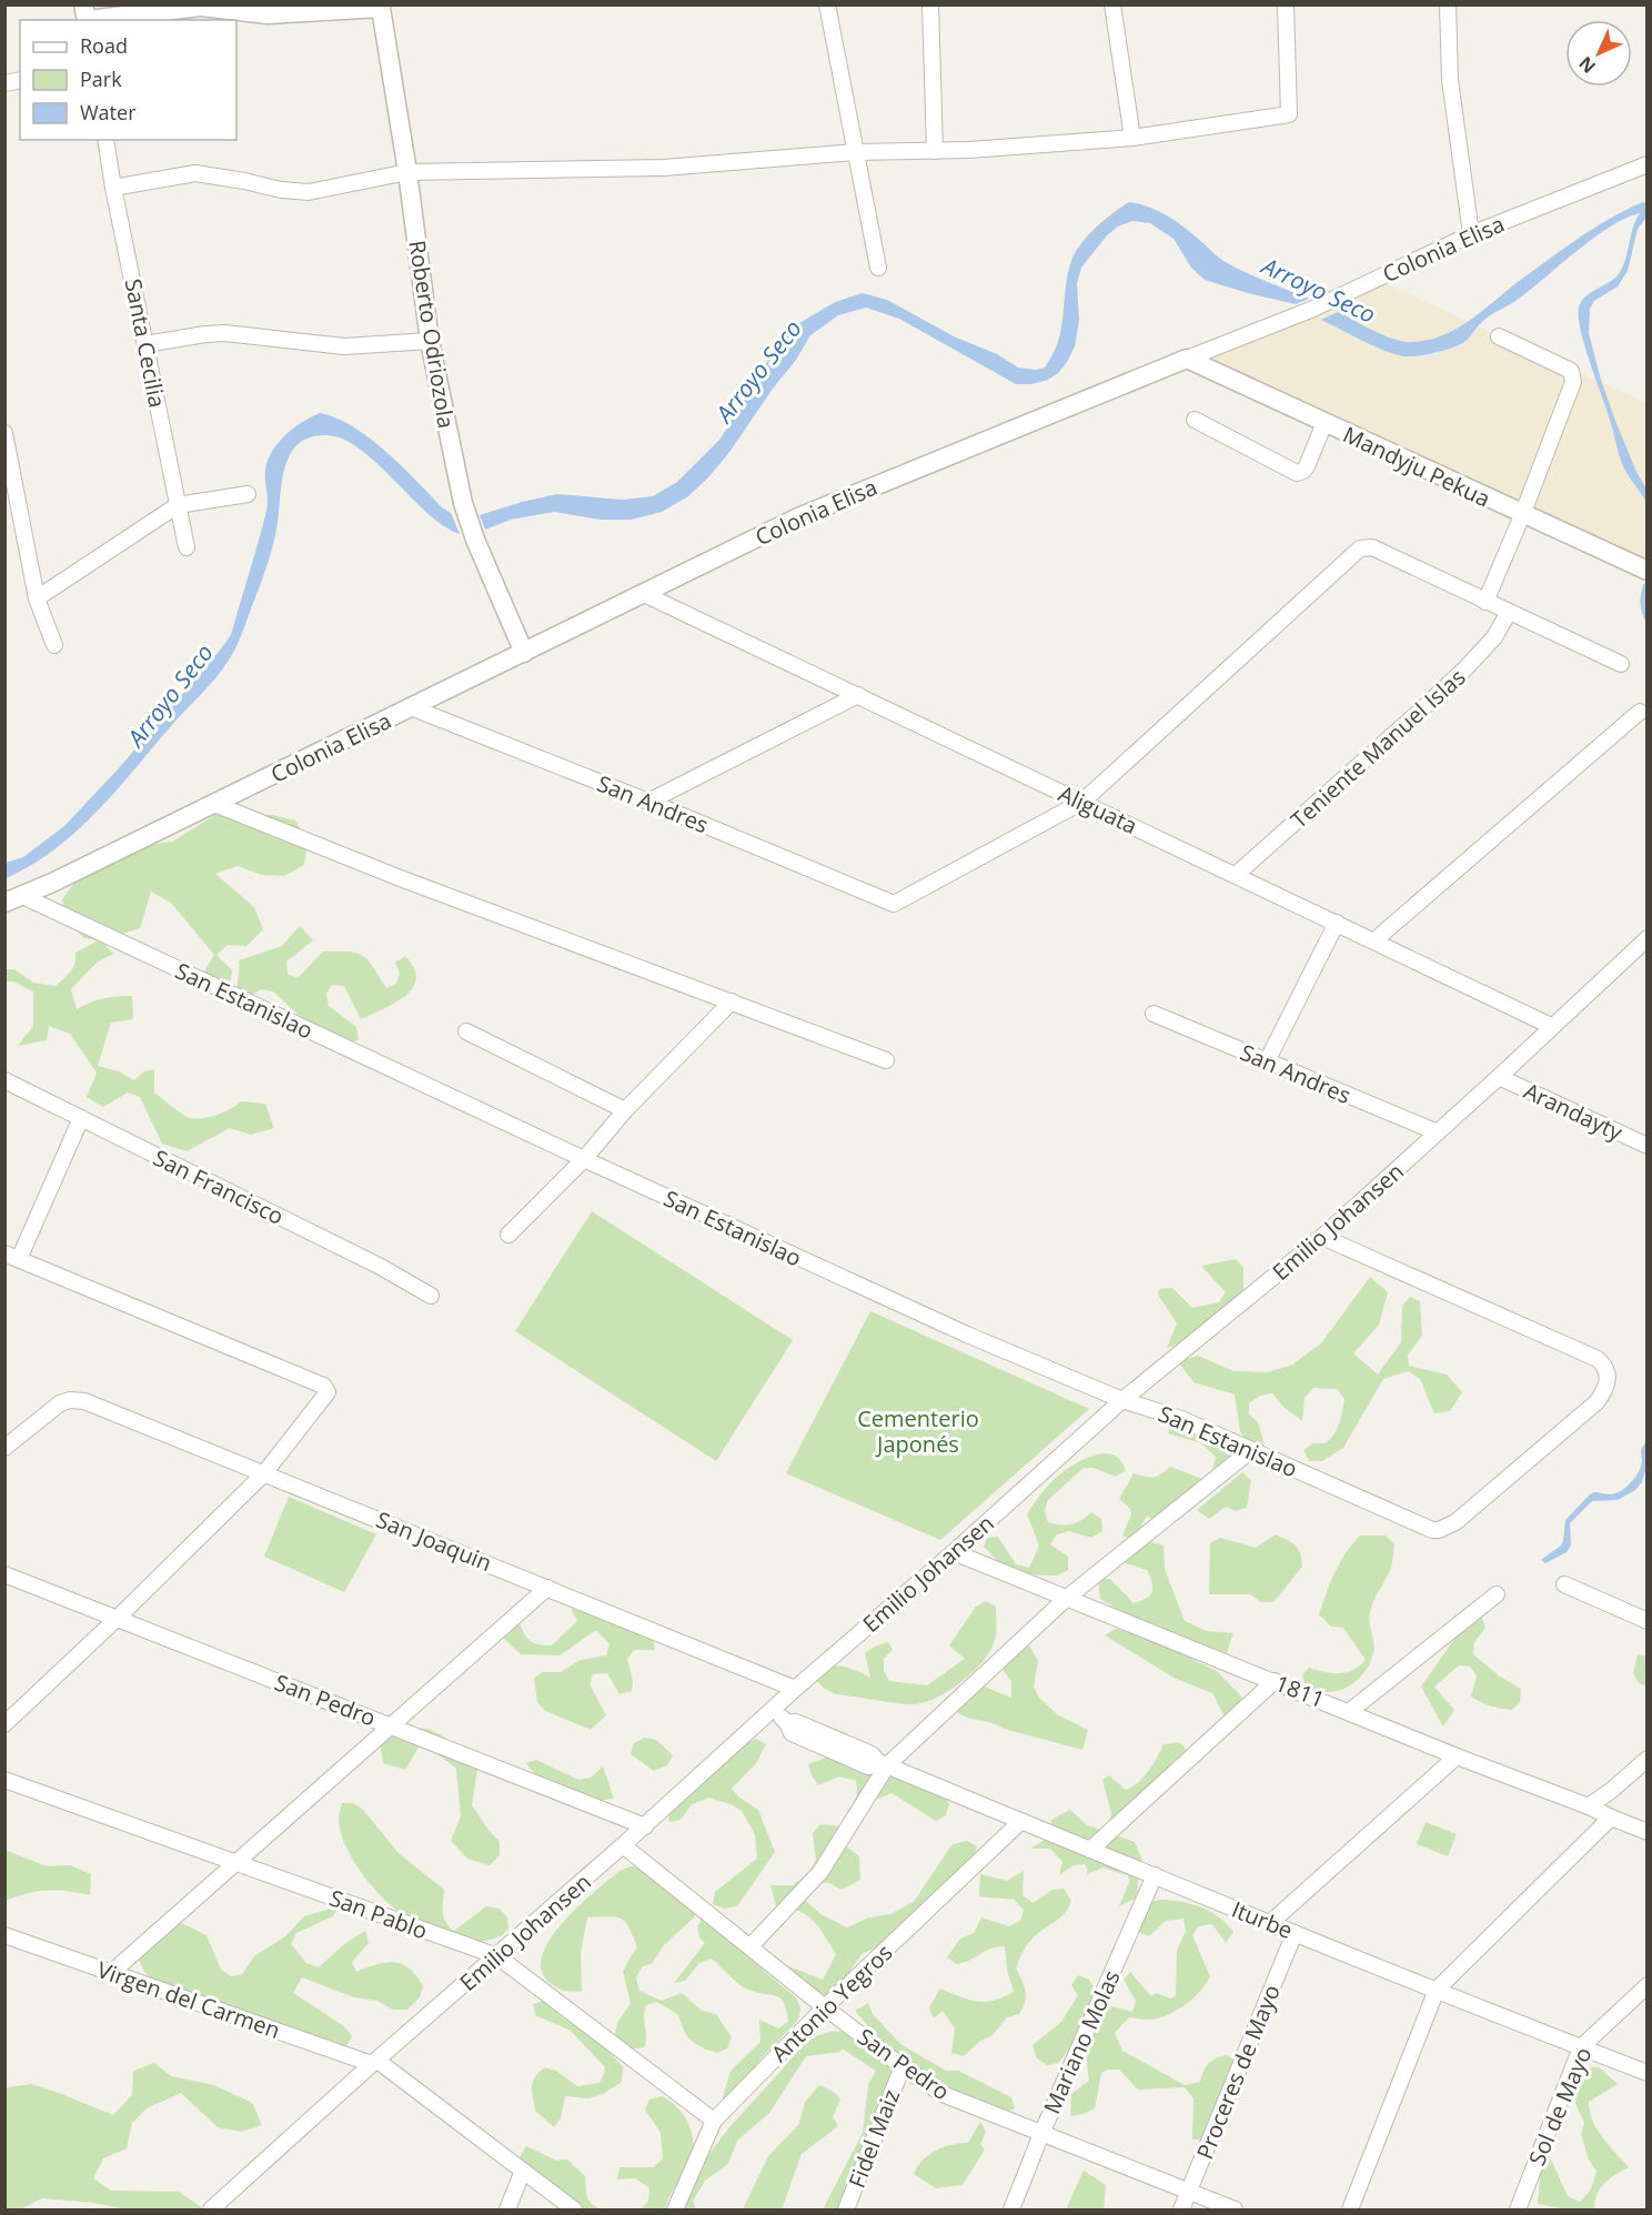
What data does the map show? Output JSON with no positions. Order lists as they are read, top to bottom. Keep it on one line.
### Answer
{"streets":{"street":["Colonia Elisa","Roberto Odriozola","Santa Cecilia","Mandyju Pekua","Teniente Manuel Islas","San Andres","Aliguata","San Estanislao","Arandayty","San Francisco","Emilio Johansen","San Joaquin","1811","San Pedro","San Pablo","Iturbe","Virgen del Carmen","Antonio Yegros","Mariano Molas","Proceres de Mayo","Sol de Mayo","Fidel Maiz"]},"crossings":[["Colonia Elisa","Roberto Odriozola"],["Colonia Elisa","Mandyju Pekua"],["Colonia Elisa","San Andres"],["Colonia Elisa","Aliguata"],["Colonia Elisa","San Estanislao"],["Teniente Manuel Islas","Aliguata"],["San Andres","Aliguata"],["San Andres","Emilio Johansen"],["Aliguata","Emilio Johansen"],["San Estanislao","Emilio Johansen"],["Arandayty","Emilio Johansen"],["Emilio Johansen","San Joaquin"],["Emilio Johansen","1811"],["Emilio Johansen","San Pedro"],["Emilio Johansen","San Pablo"],["Emilio Johansen","Iturbe"],["Emilio Johansen","Virgen del Carmen"],["San Pedro","Antonio Yegros"],["San Pedro","Mariano Molas"],["San Pedro","Proceres de Mayo"],["San Pedro","Fidel Maiz"],["San Pablo","Antonio Yegros"],["Iturbe","Antonio Yegros"],["Iturbe","Mariano Molas"],["Iturbe","Proceres de Mayo"],["Iturbe","Sol de Mayo"]],"water":["Arroyo Seco"],"parks":["Cementerio Japonés"],"legend":["Road","Park","Water"],"north":"bottom left"}
